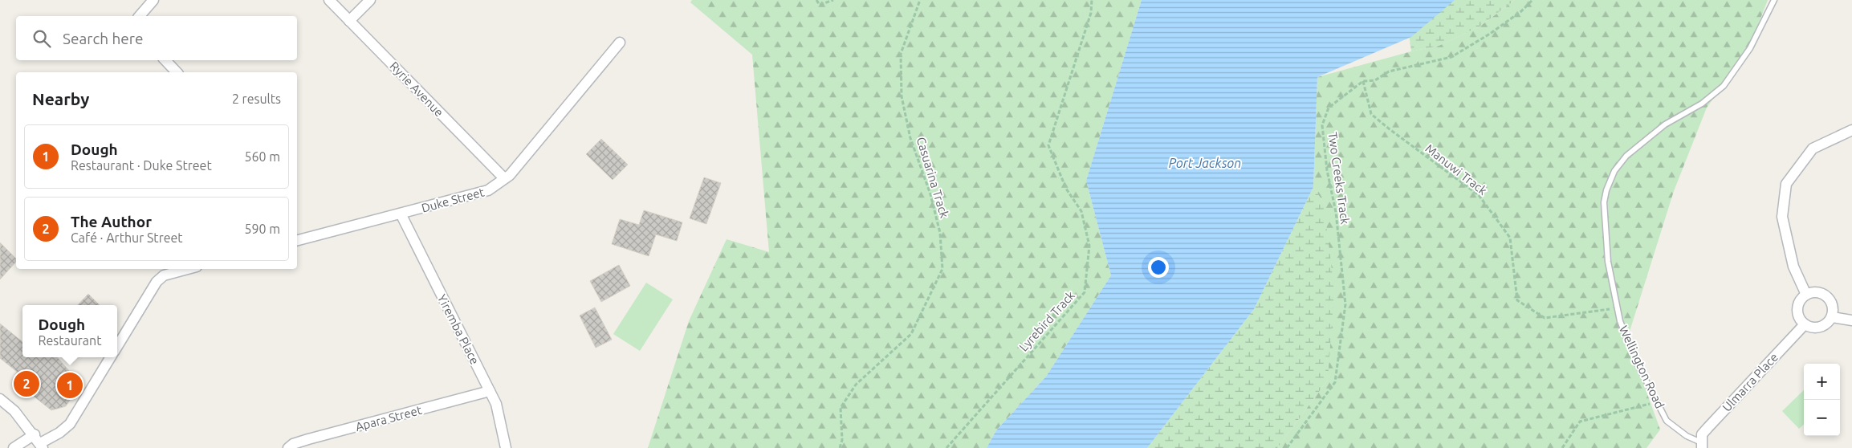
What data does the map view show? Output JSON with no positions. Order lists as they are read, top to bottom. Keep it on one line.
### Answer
{"streets":{"street":["Ryrie Avenue","Duke Street","Yiremba Place","Ulmarra Place","Apara Street"],"lane":["Wellington Road"],"path":["Manuwi Track","Casuarina Track","Two Creeks Track","Lyrebird Track"]},"crossings":[["Ryrie Avenue","Duke Street"],["Manuwi Track","Two Creeks Track"],["Manuwi Track","Wellington Road"],["Duke Street","Yiremba Place"],["Yiremba Place","Apara Street"],["Wellington Road","Ulmarra Place"]],"water":["Port Jackson"],"page":{"search":"Search here","heading":["Nearby","2 results"],"list":[{"mark":"1","name":"Dough","note":"Restaurant · Duke Street","value":"560 m"},{"mark":"2","name":"The Author","note":"Café · Arthur Street","value":"590 m"}],"popup":["Dough","Restaurant"],"map_buttons":["+","−"],"pins":["2","1"]}}
